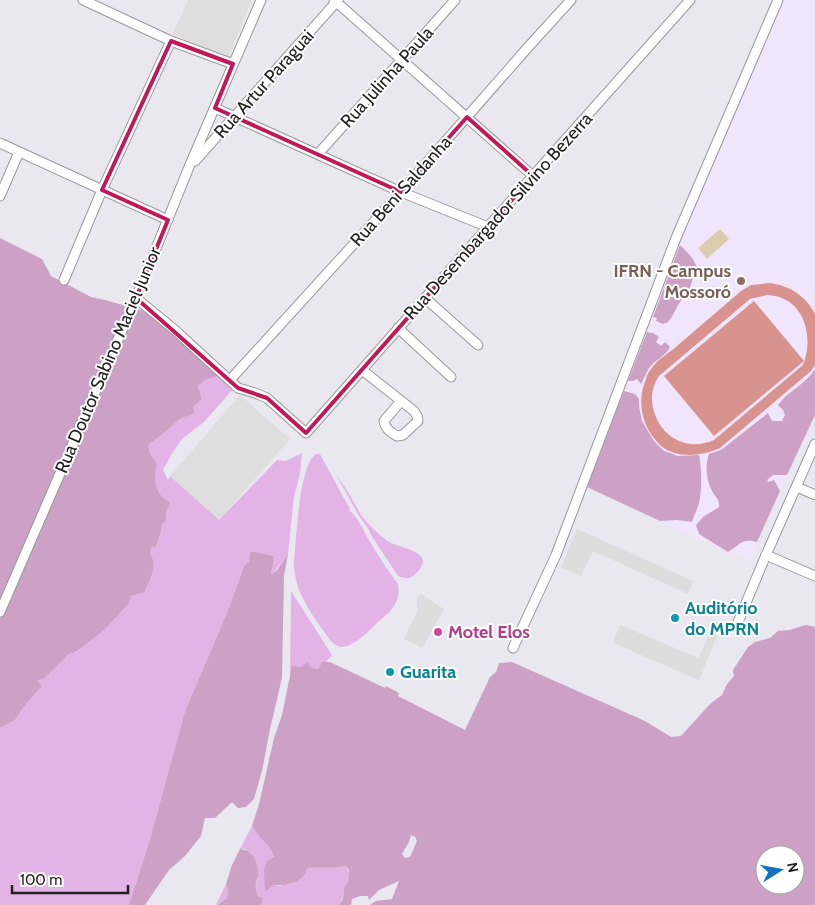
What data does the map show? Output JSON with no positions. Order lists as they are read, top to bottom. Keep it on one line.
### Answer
{"streets":{"street":["Rua Julinha Paula","Rua Artur Paraguai","Rua Beni Saldanha","Rua Desembargador Silvino Bezerra","Rua Doutor Sabino Maciel Junior"]},"crossings":[["Rua Artur Paraguai","Rua Doutor Sabino Maciel Junior"],["Rua Beni Saldanha","Rua Desembargador Silvino Bezerra"]],"places":["IFRN - Campus Mossoró","Auditório do MPRN","Motel Elos","Guarita"],"scale_bar":"100 m","north":"right"}
